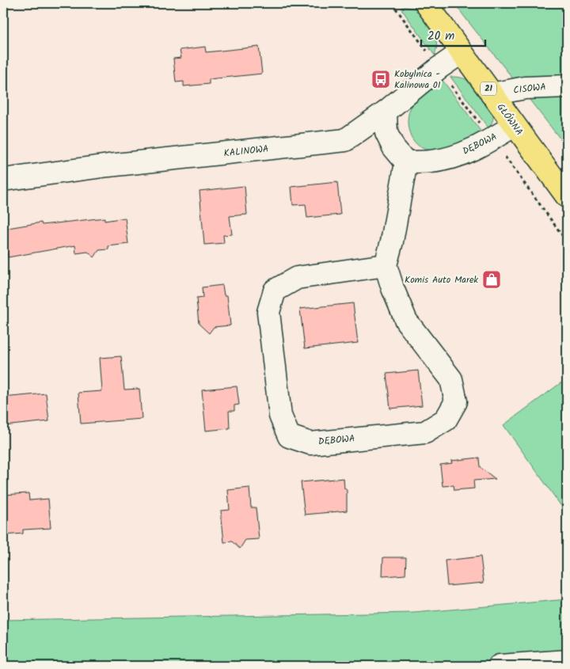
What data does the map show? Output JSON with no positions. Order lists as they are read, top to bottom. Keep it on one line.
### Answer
{"streets":{"main road":["21","GŁÓWNA"],"street":["CISOWA","DĘBOWA","KALINOWA"]},"crossings":[["CISOWA","GŁÓWNA"],["GŁÓWNA","DĘBOWA"],["GŁÓWNA","KALINOWA"]],"places":{"bus stop":["Kobylnica - Kalinowa 01"],"shop":["Komis Auto Marek"]},"scale_bar":"20 m"}
